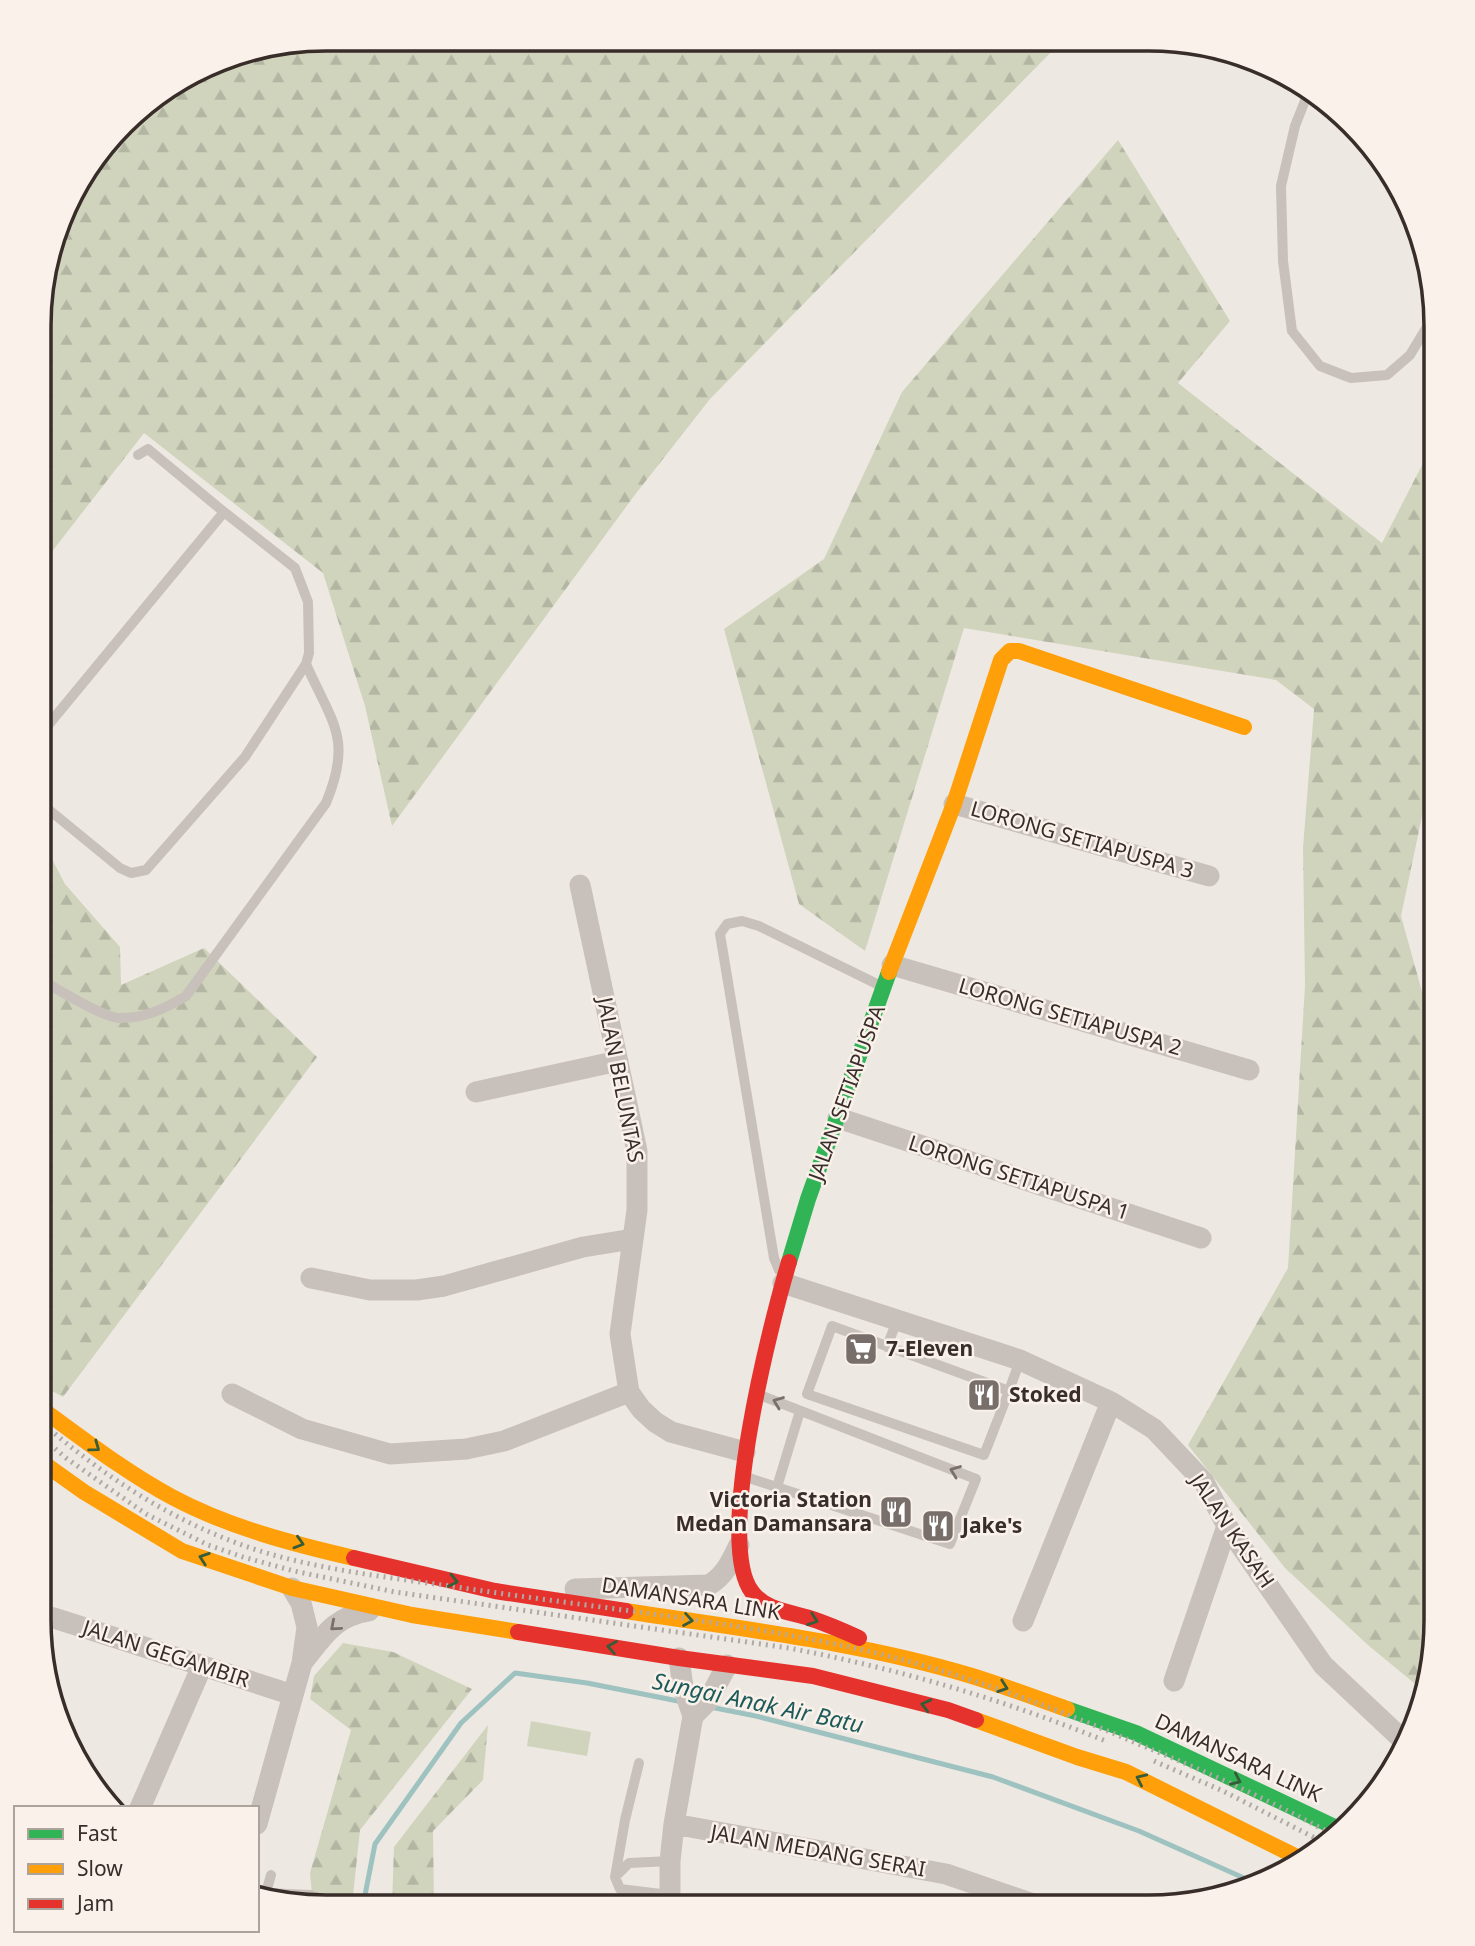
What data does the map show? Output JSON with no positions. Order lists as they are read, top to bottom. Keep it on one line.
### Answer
{"streets":{"main road":["JALAN SETIAPUSPA","DAMANSARA LINK"],"street":["LORONG SETIAPUSPA 3","LORONG SETIAPUSPA 2","JALAN BELUNTAS","LORONG SETIAPUSPA 1","JALAN KASAH","JALAN GEGAMBIR","JALAN MEDANG SERAI"]},"crossings":[["LORONG SETIAPUSPA 3","JALAN SETIAPUSPA"],["LORONG SETIAPUSPA 2","JALAN SETIAPUSPA"],["JALAN SETIAPUSPA","LORONG SETIAPUSPA 1"],["JALAN SETIAPUSPA","JALAN KASAH"],["JALAN SETIAPUSPA","DAMANSARA LINK"]],"water":["Sungai Anak Air Batu"],"places":{"supermarket":["7-Eleven"],"restaurant":["Stoked","Victoria Station Medan Damansara","Jake's"]},"legend":["Fast","Slow","Jam"]}
